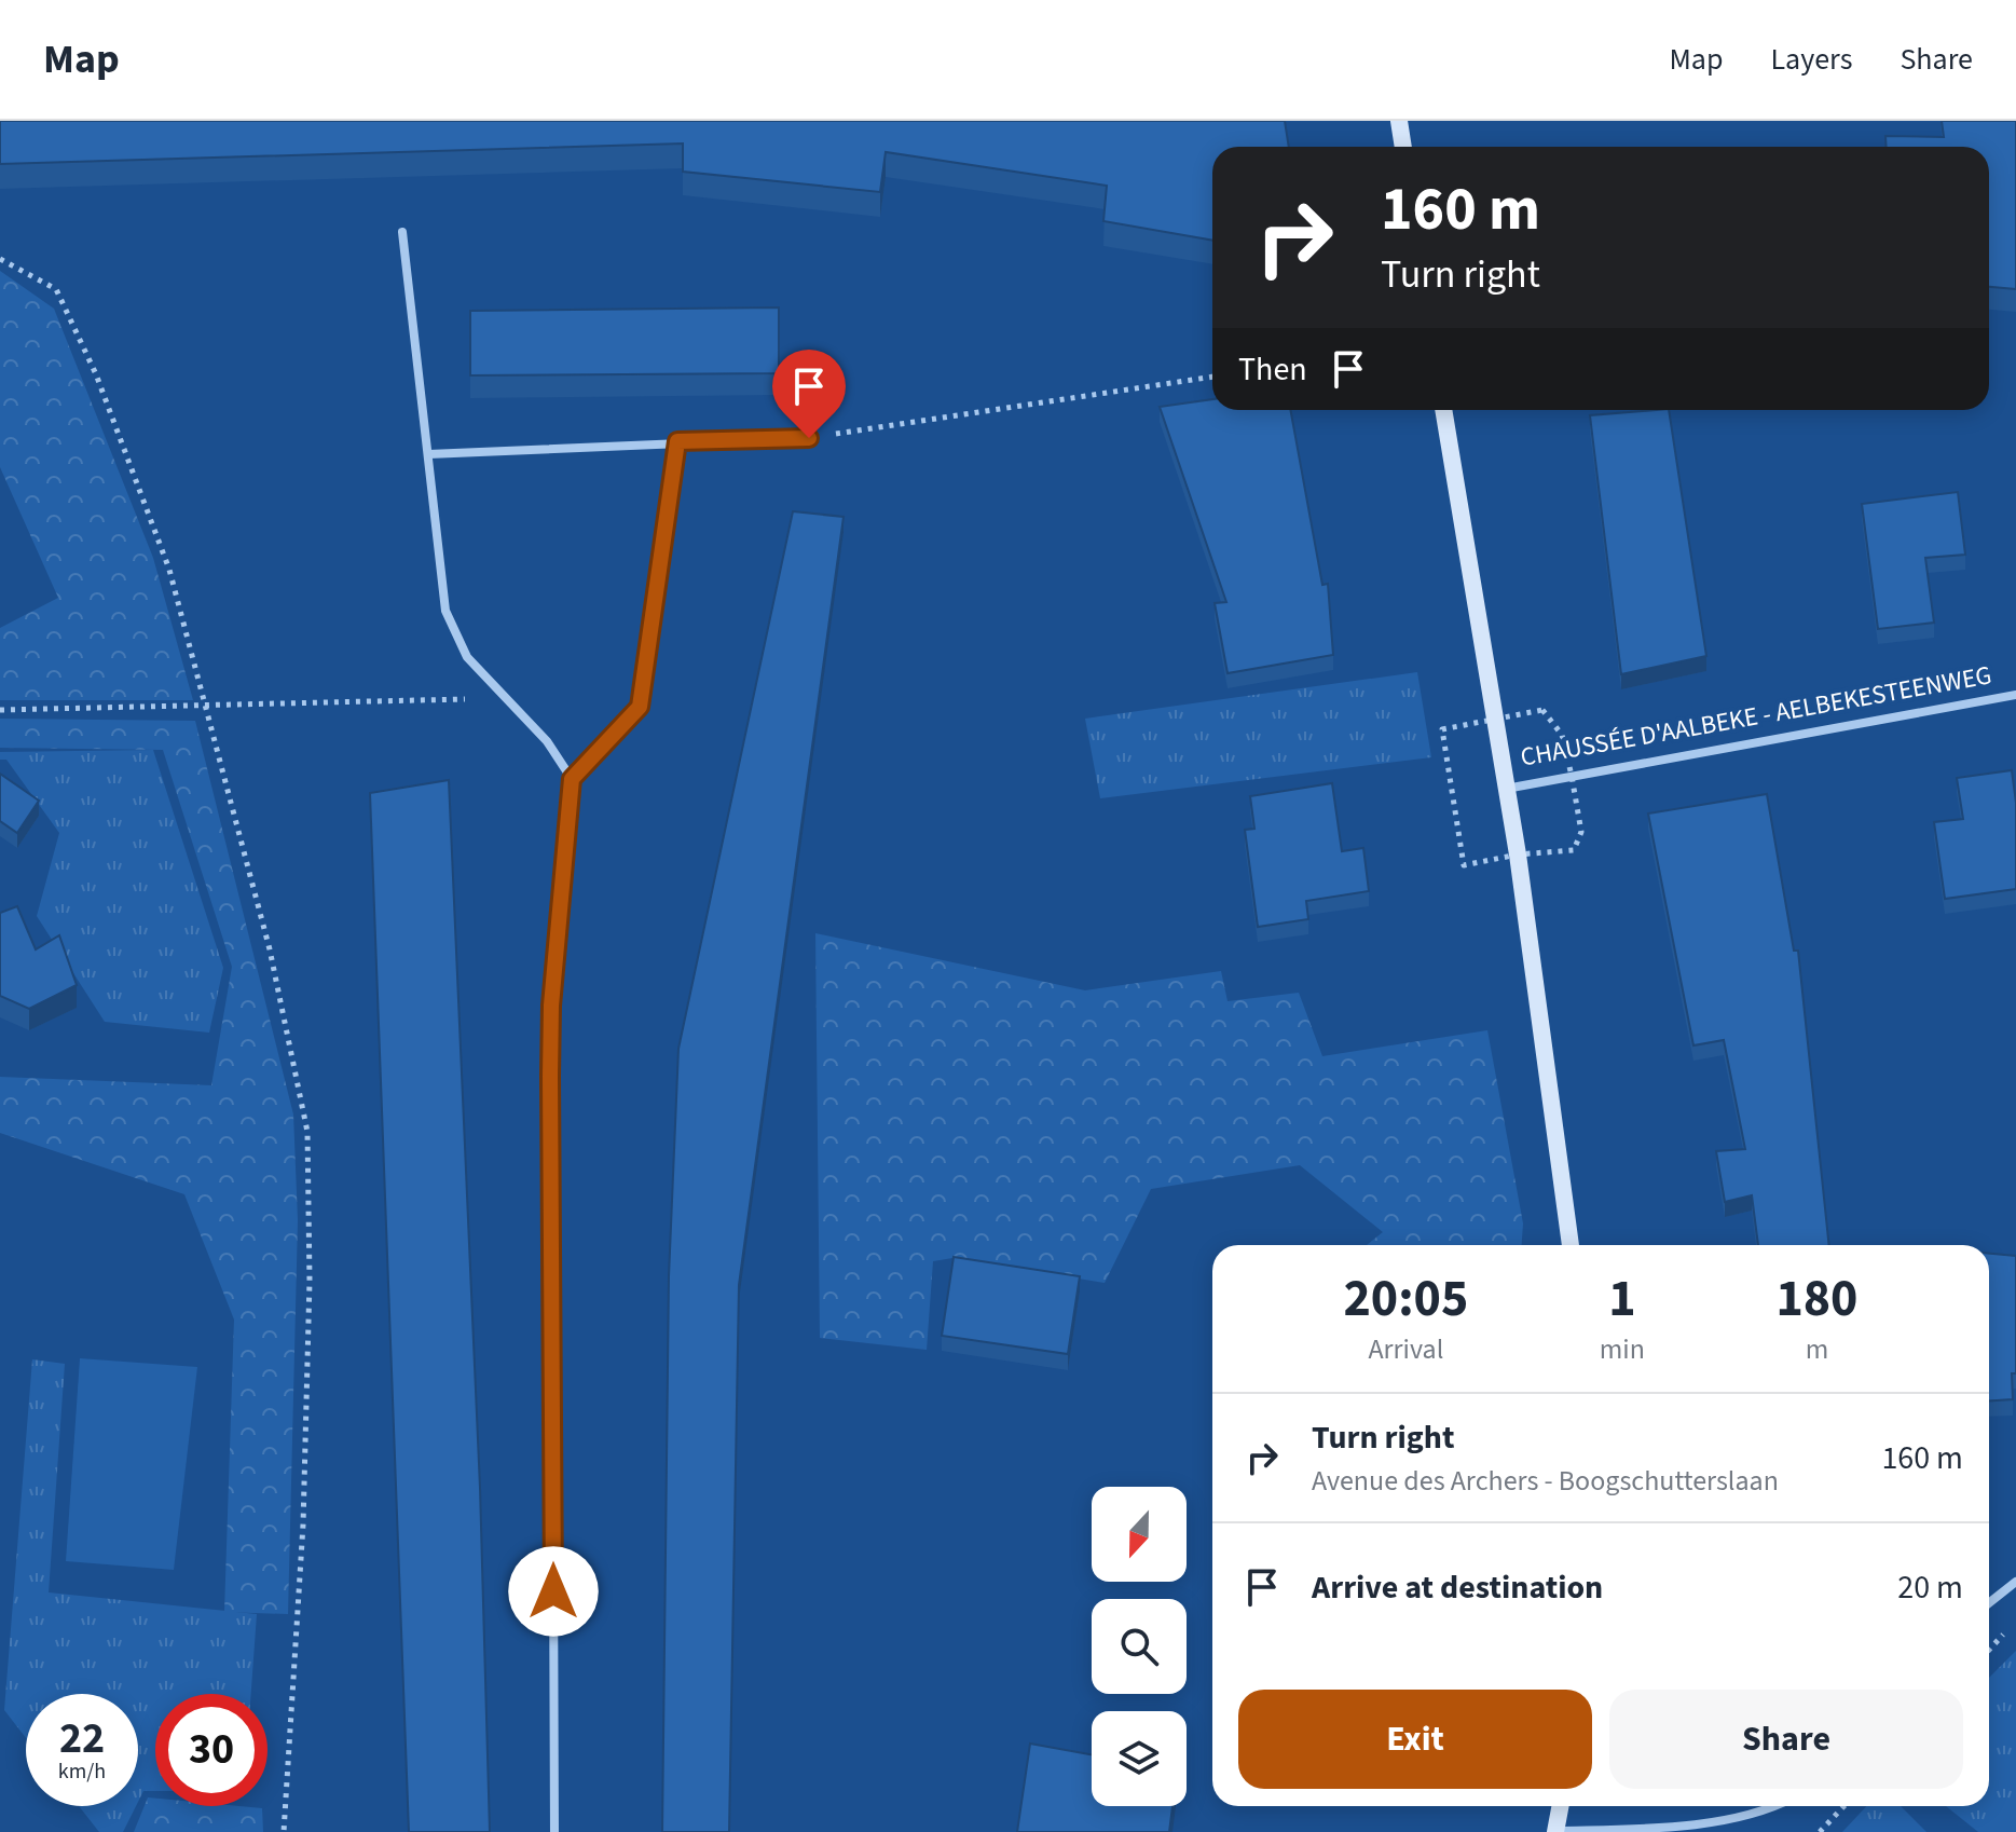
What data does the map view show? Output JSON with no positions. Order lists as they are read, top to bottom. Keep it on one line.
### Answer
{"streets":{"main road":["CHAUSSÉE D'AALBEKE - AELBEKESTEENWEG"]},"north":"bottom","page":{"header":"Map","nav":["Map","Layers","Share"],"turn":["160 m","Turn right"],"then":"Then","eta":["20:05","Arrival","1","min","180","m"],"list":[{"name":"Turn right","note":"Avenue des Archers - Boogschutterslaan","value":"160 m"},{"name":"Arrive at destination","value":"20 m"}],"buttons":["Exit","Share"],"speed":"22 km/h","limit":"30"}}
